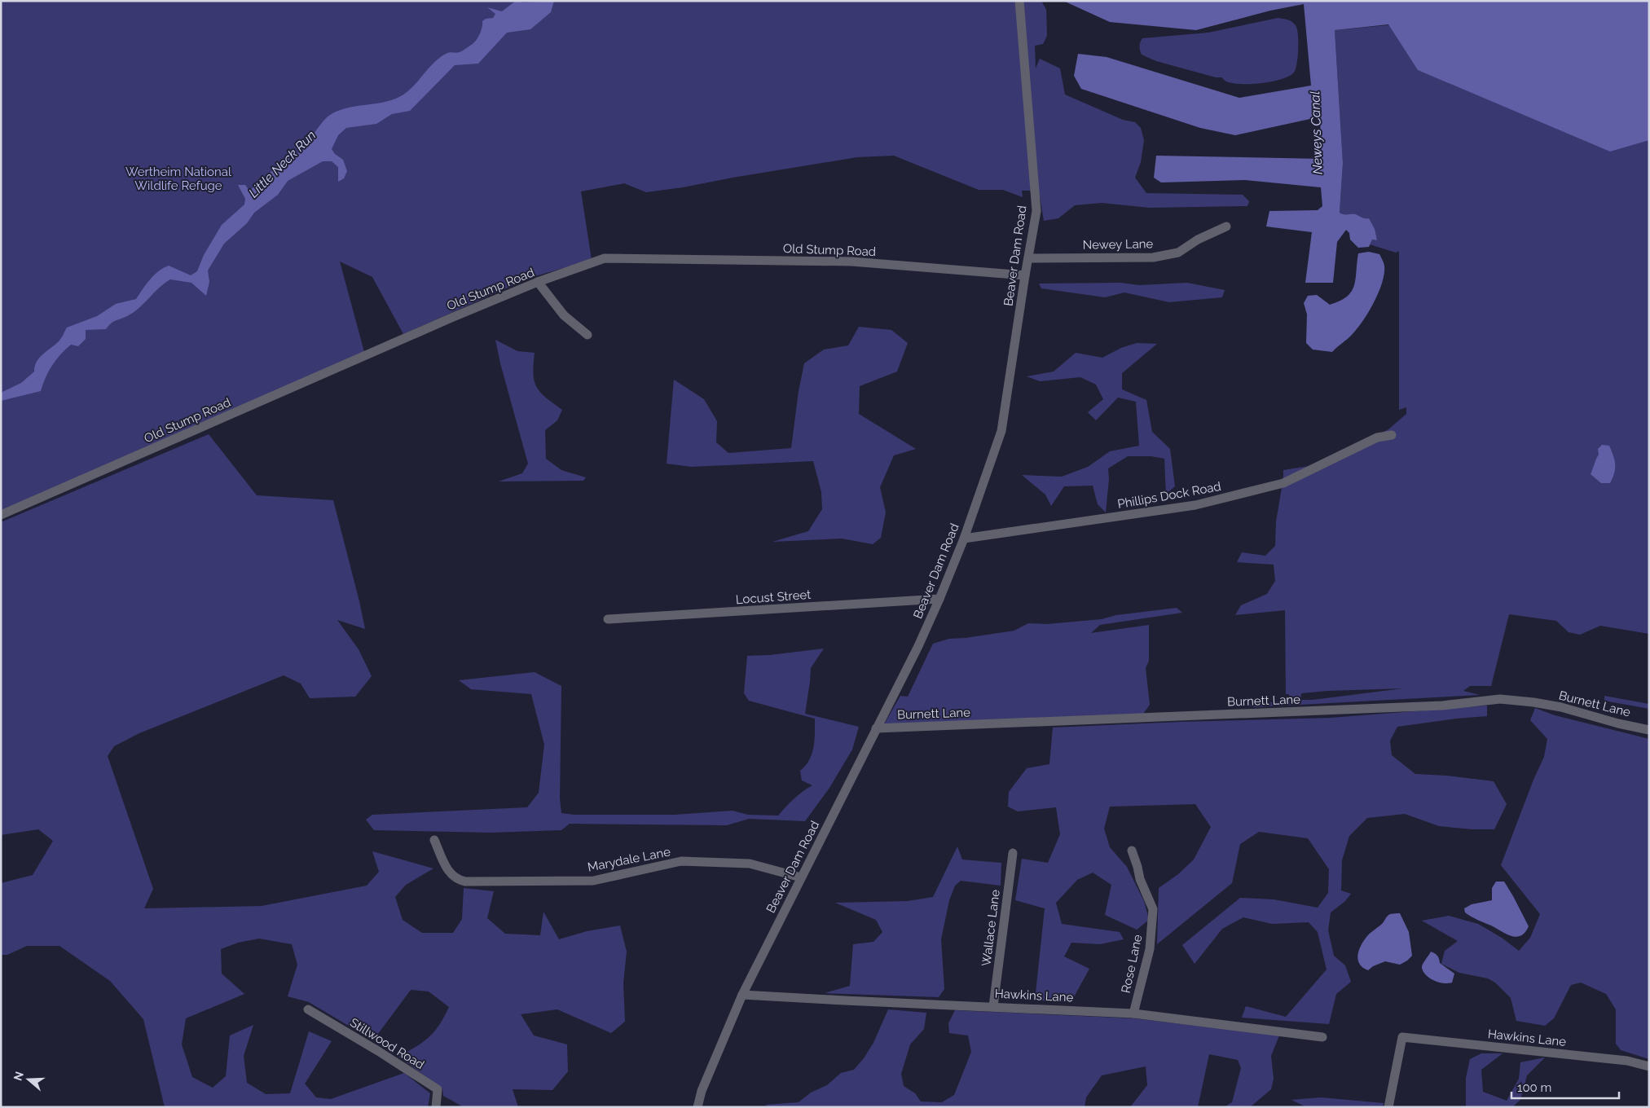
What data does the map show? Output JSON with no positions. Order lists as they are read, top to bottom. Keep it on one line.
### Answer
{"streets":{"street":["Newey Lane","Old Stump Road","Beaver Dam Road","Phillips Dock Road","Locust Street","Burnett Lane","Marydale Lane","Wallace Lane","Rose Lane","Hawkins Lane","Stillwood Road"]},"crossings":[["Newey Lane","Beaver Dam Road"],["Old Stump Road","Beaver Dam Road"],["Beaver Dam Road","Phillips Dock Road"],["Beaver Dam Road","Locust Street"],["Beaver Dam Road","Burnett Lane"],["Beaver Dam Road","Marydale Lane"],["Beaver Dam Road","Hawkins Lane"],["Wallace Lane","Hawkins Lane"],["Rose Lane","Hawkins Lane"]],"water":["Neweys Canal","Little Neck Run"],"parks":["Wertheim National Wildlife Refuge"],"scale_bar":"100 m","north":"left"}
